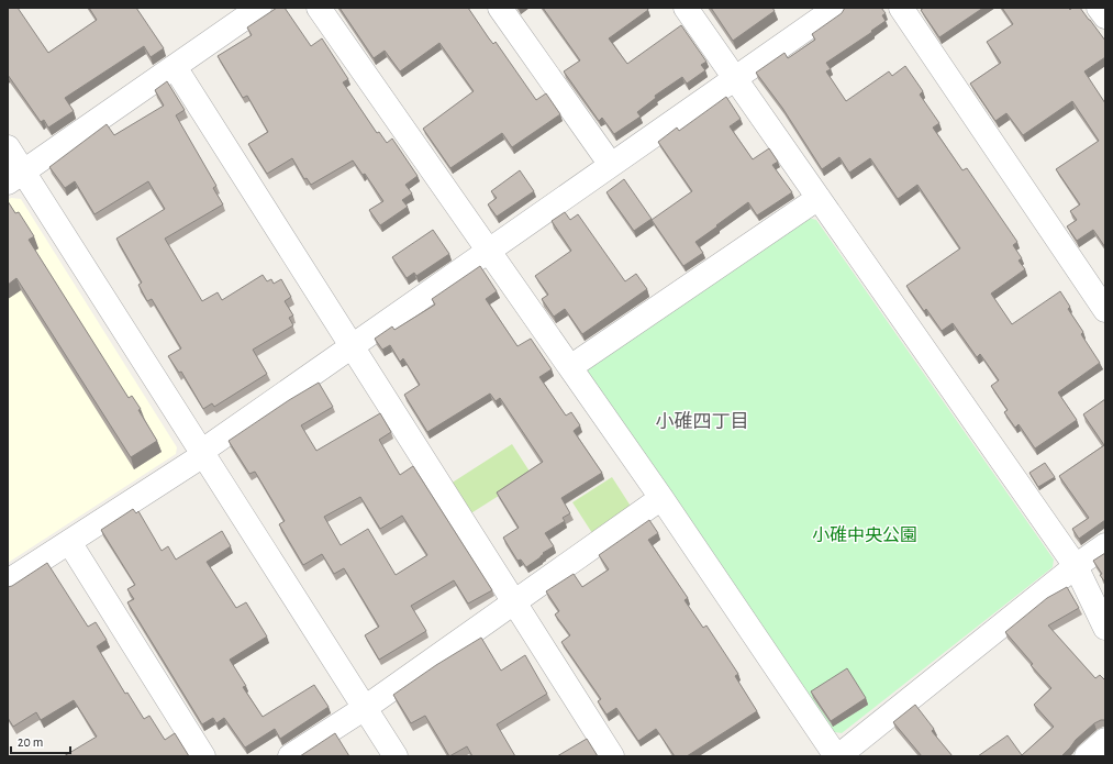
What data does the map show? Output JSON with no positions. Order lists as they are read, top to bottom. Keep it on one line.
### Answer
{"districts":["小碓四丁目"],"parks":["小碓中央公園"],"scale_bar":"20 m"}
